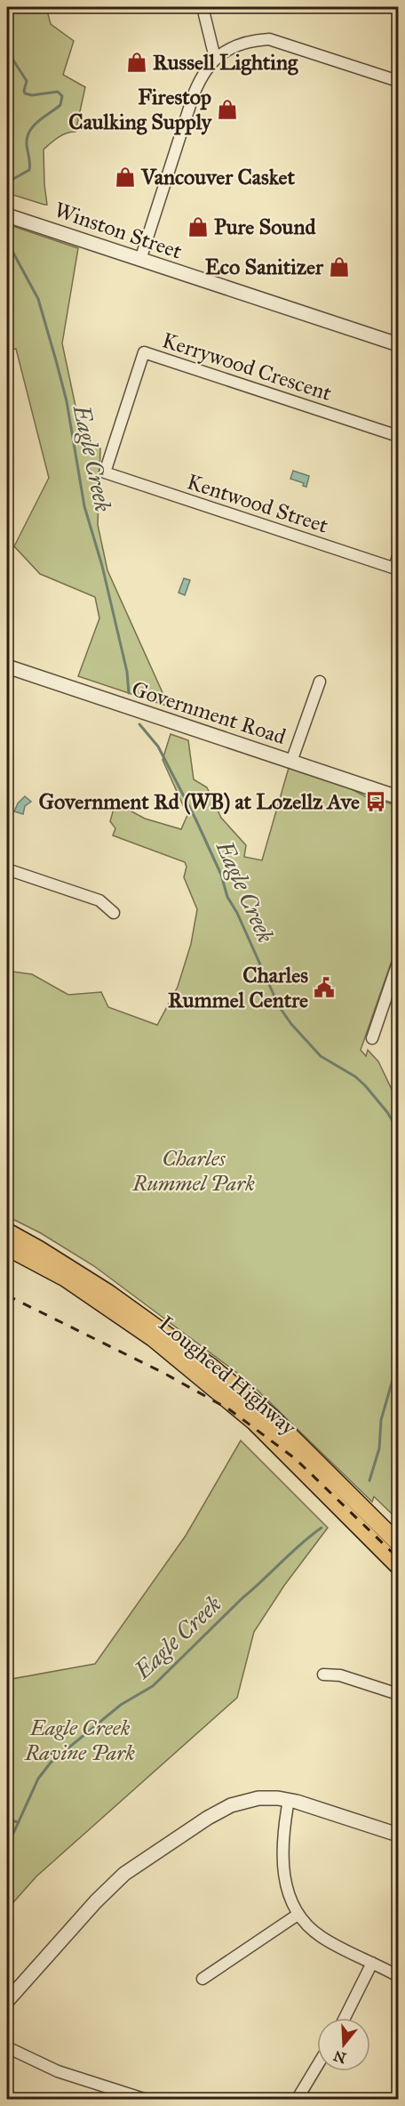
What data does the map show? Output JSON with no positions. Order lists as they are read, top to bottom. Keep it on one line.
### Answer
{"streets":{"main road":["Lougheed Highway"],"street":["Winston Street","Kerrywood Crescent","Kentwood Street","Government Road"]},"crossings":[["Kerrywood Crescent","Kentwood Street"]],"water":["Eagle Creek"],"parks":["Charles Rummel Park","Eagle Creek Ravine Park"],"places":{"shop":["Russell Lighting","Firestop Caulking Supply","Vancouver Casket","Pure Sound","Eco Sanitizer"],"bus stop":["Government Rd (WB) at Lozellz Ave"],"public building":["Charles Rummel Centre"]},"north":"bottom"}
